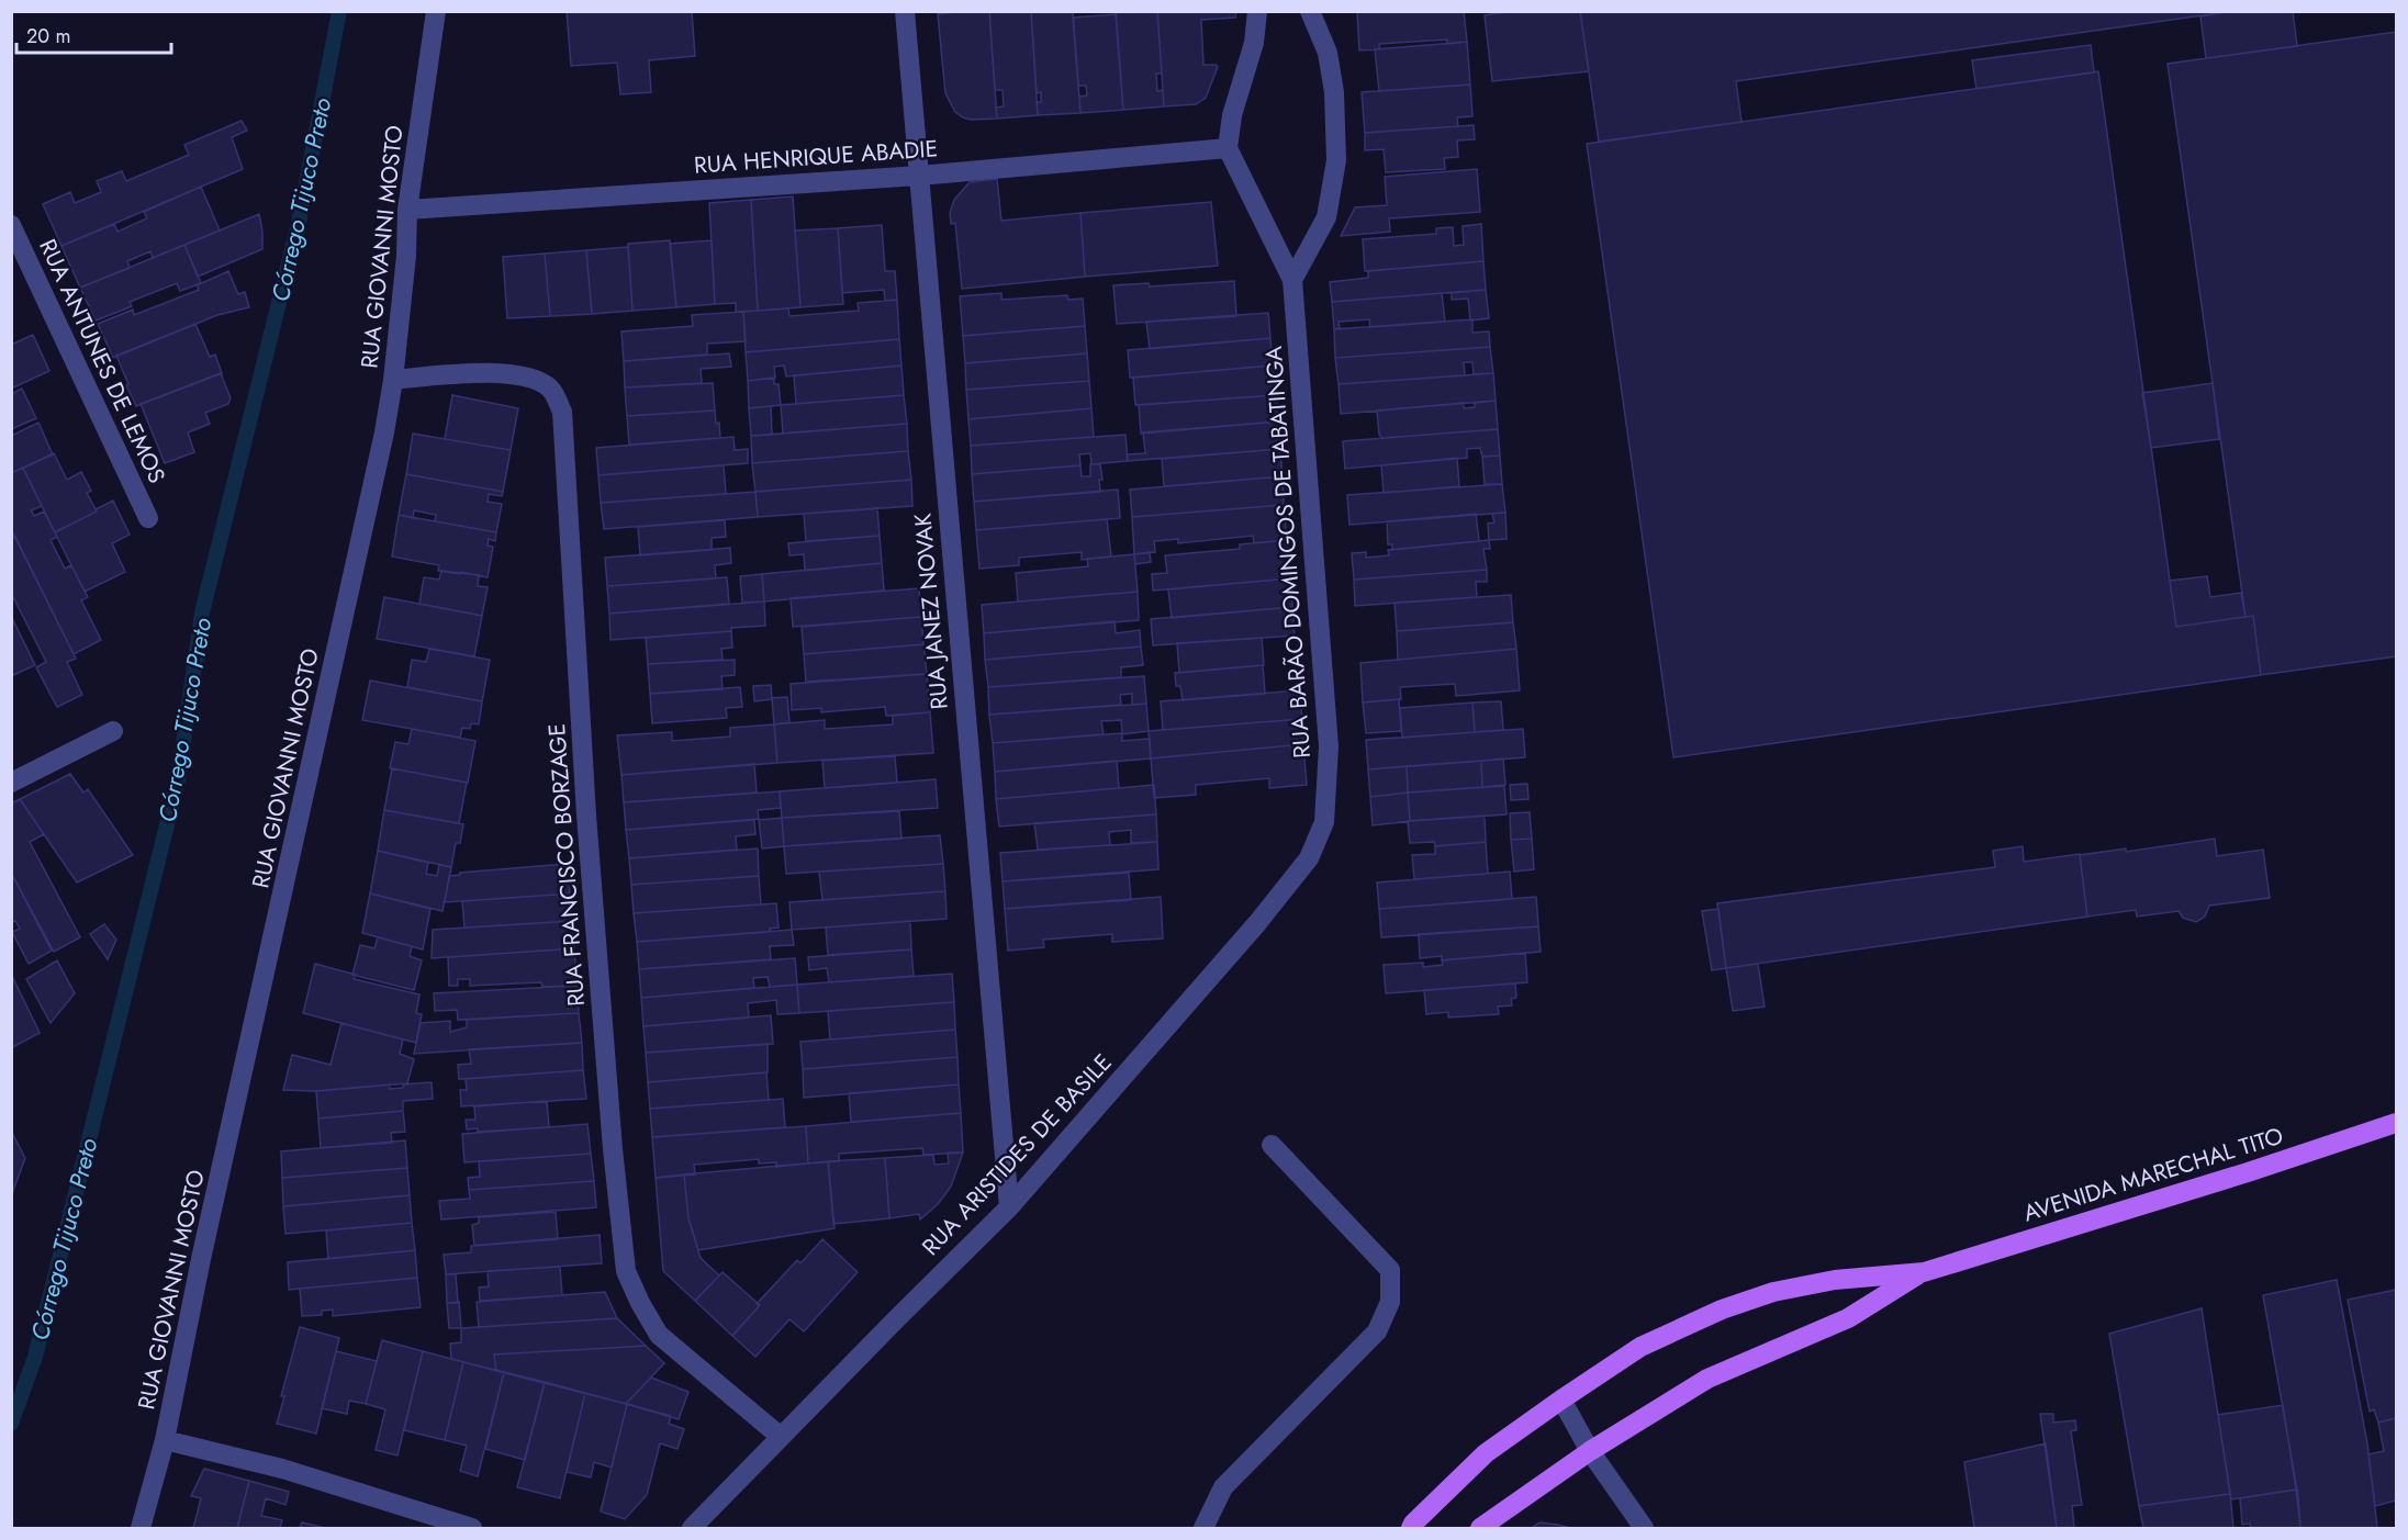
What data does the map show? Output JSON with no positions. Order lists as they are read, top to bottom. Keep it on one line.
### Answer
{"streets":{"main road":["AVENIDA MARECHAL TITO"],"street":["RUA HENRIQUE ABADIE","RUA GIOVANNI MOSTO","RUA ANTUNES DE LEMOS","RUA BARÃO DOMINGOS DE TABATINGA","RUA JANEZ NOVAK","RUA FRANCISCO BORZAGE","RUA ARISTIDES DE BASILE"]},"crossings":[["RUA HENRIQUE ABADIE","RUA GIOVANNI MOSTO"],["RUA HENRIQUE ABADIE","RUA BARÃO DOMINGOS DE TABATINGA"],["RUA HENRIQUE ABADIE","RUA JANEZ NOVAK"],["RUA GIOVANNI MOSTO","RUA FRANCISCO BORZAGE"],["RUA BARÃO DOMINGOS DE TABATINGA","RUA ARISTIDES DE BASILE"],["RUA JANEZ NOVAK","RUA ARISTIDES DE BASILE"],["RUA FRANCISCO BORZAGE","RUA ARISTIDES DE BASILE"]],"water":["Córrego Tijuco Preto"],"scale_bar":"20 m"}
